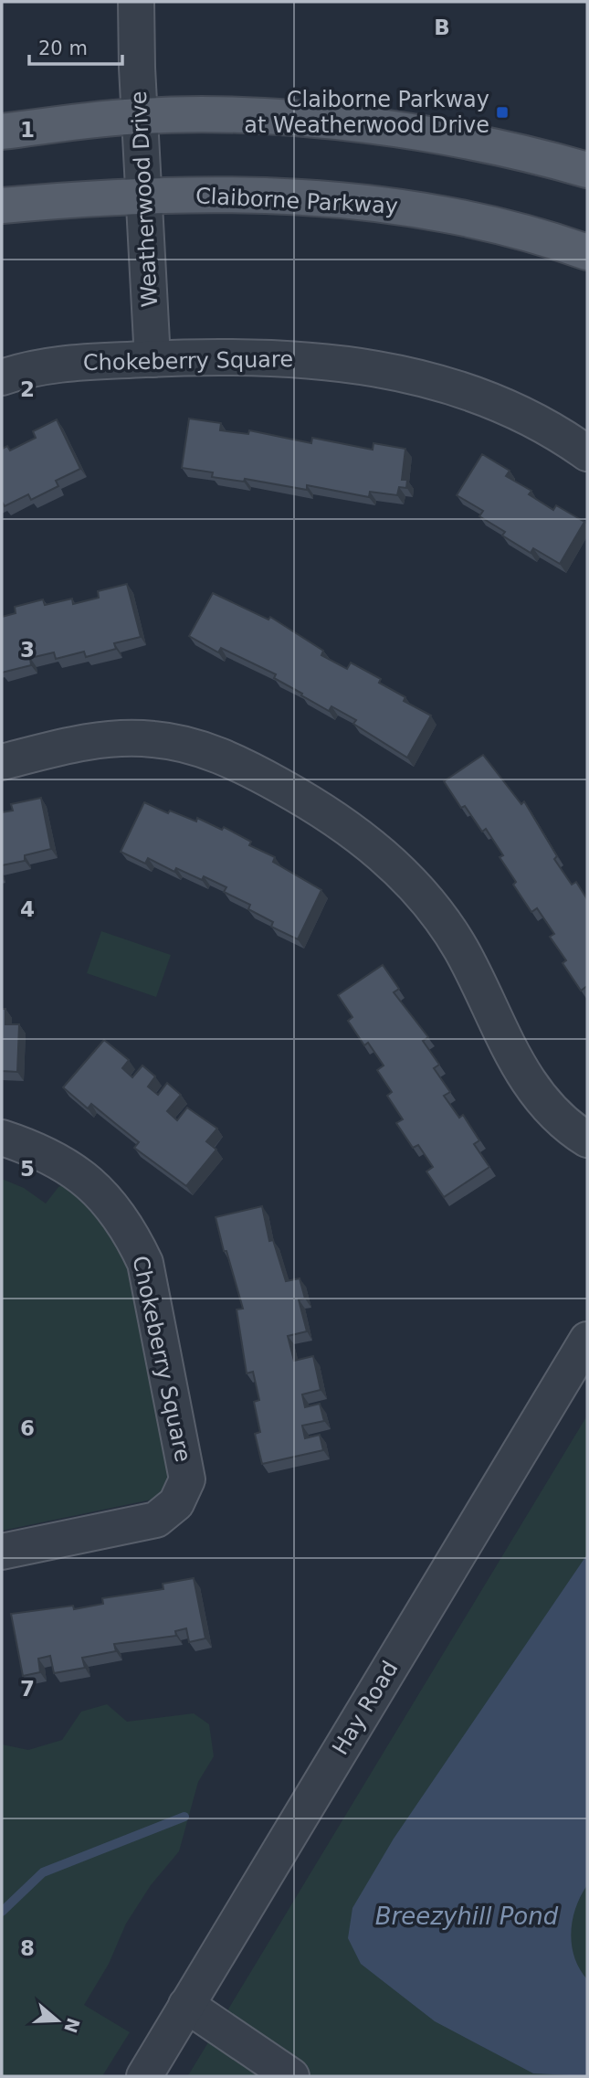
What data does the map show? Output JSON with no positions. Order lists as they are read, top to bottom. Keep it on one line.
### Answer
{"streets":{"main road":["Claiborne Parkway"],"street":["Weatherwood Drive","Chokeberry Square","Hay Road"]},"crossings":[["Weatherwood Drive","Claiborne Parkway"],["Weatherwood Drive","Chokeberry Square"]],"water":["Breezyhill Pond"],"places":{"transit":["Claiborne Parkway at Weatherwood Drive"]},"scale_bar":"20 m","north":"right","grid":{"columns":["B"],"rows":["1","2","3","4","5","6","7","8"]}}
